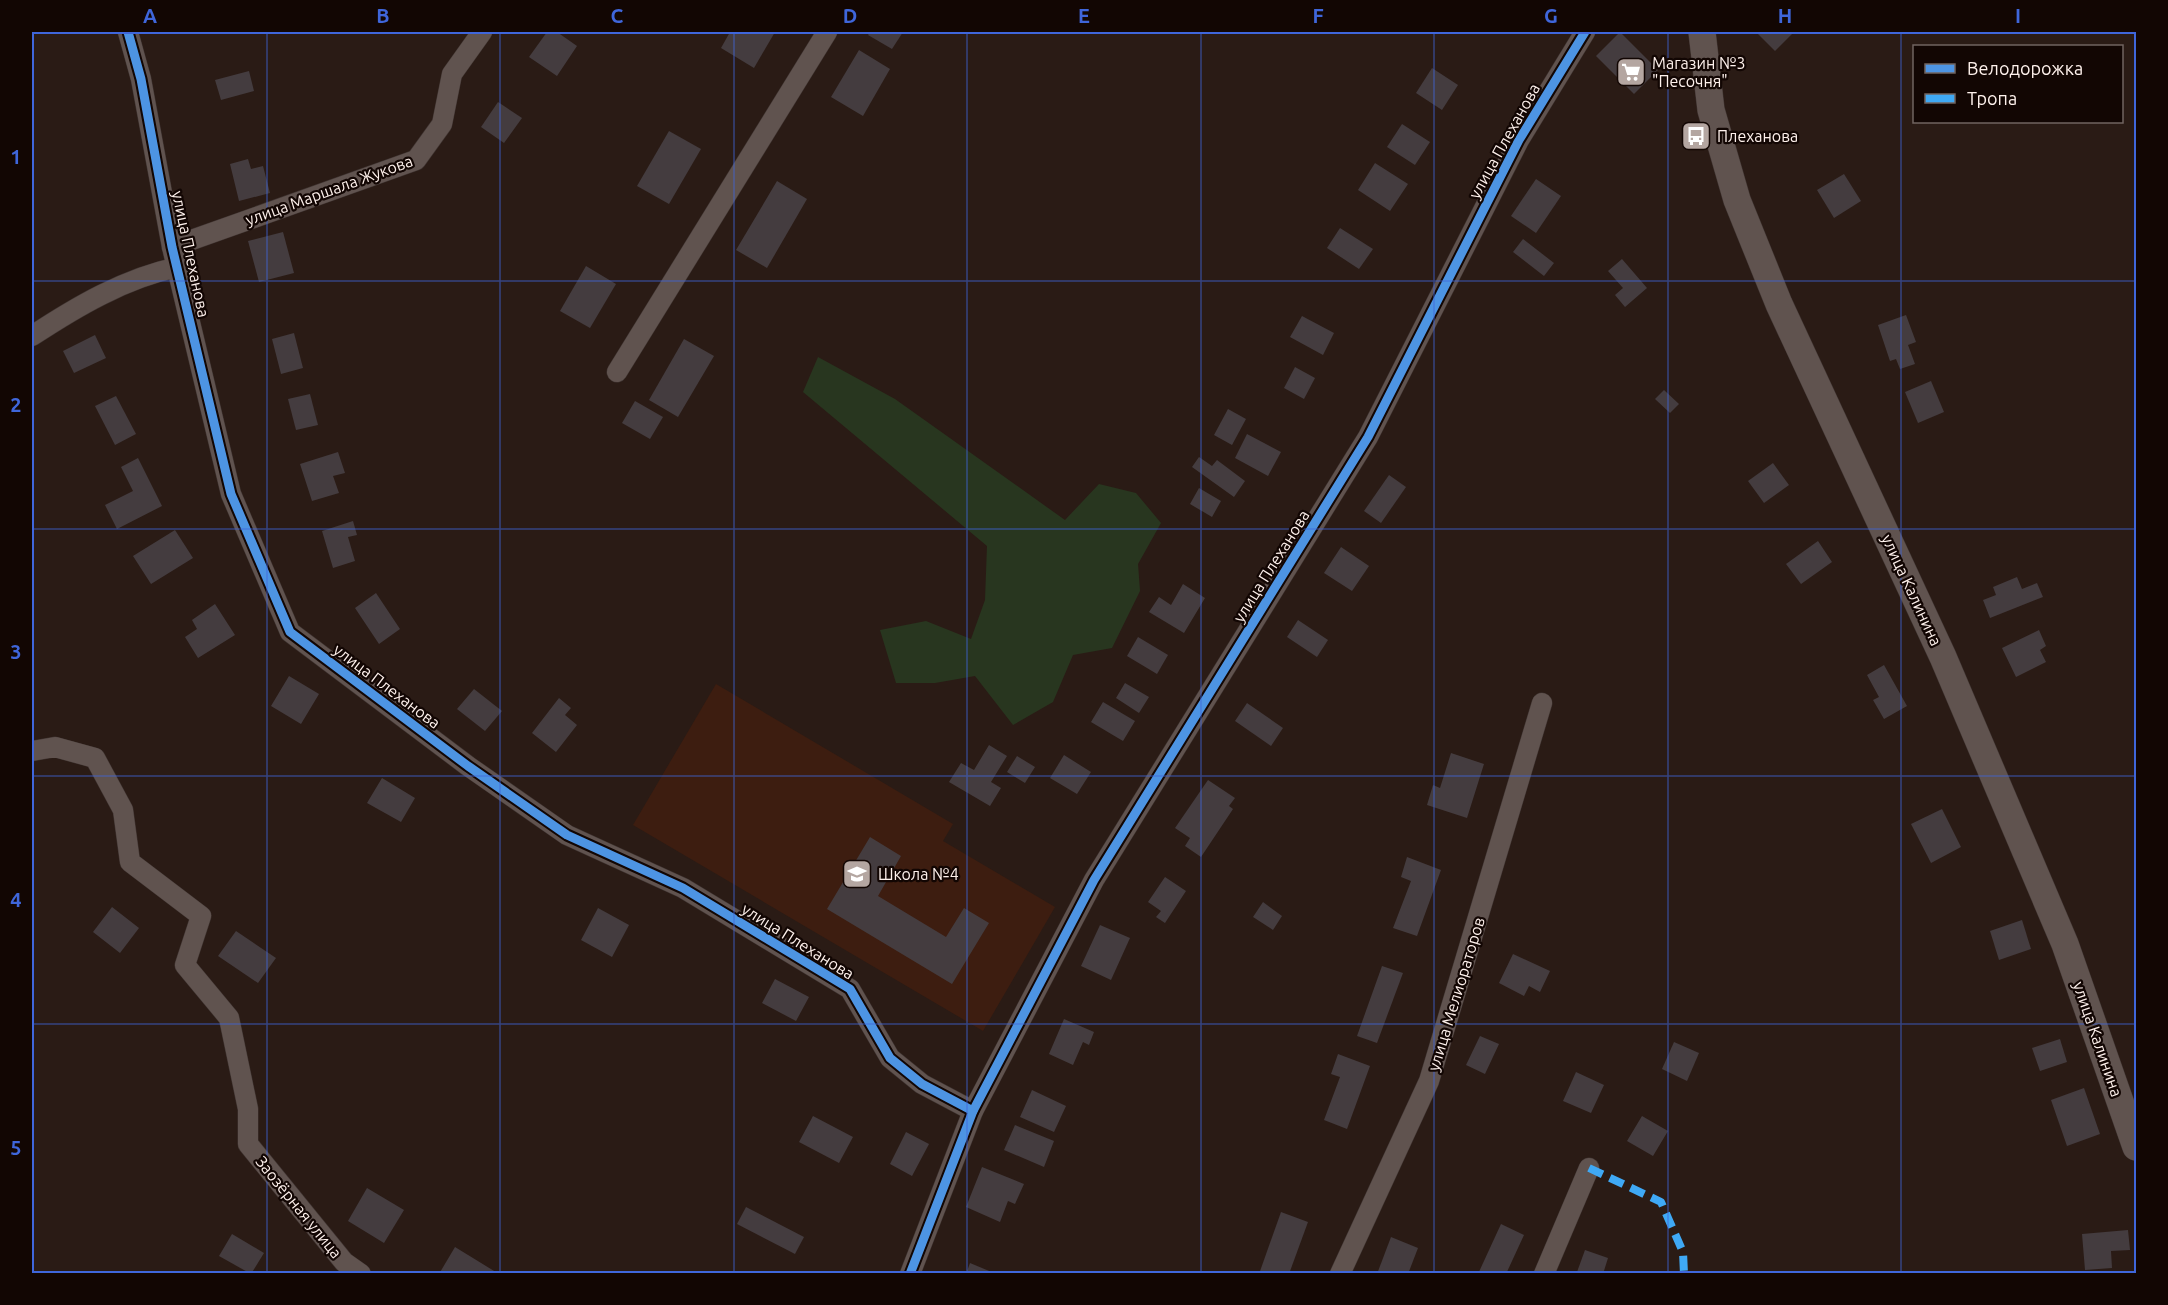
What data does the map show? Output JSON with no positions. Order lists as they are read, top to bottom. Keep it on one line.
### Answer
{"streets":{"main road":["улица Калинина"],"street":["улица Плеханова","улица Маршала Жукова","улица Мелиораторов","Заозёрная улица"]},"crossings":[["улица Плеханова","улица Маршала Жукова"]],"places":{"supermarket":["Магазин №3 \"Песочня\""],"bus stop":["Плеханова"],"school or university":["Школа №4"]},"legend":["Велодорожка","Тропа"],"grid":{"columns":["A","B","C","D","E","F","G","H","I"],"rows":["1","2","3","4","5"]}}
